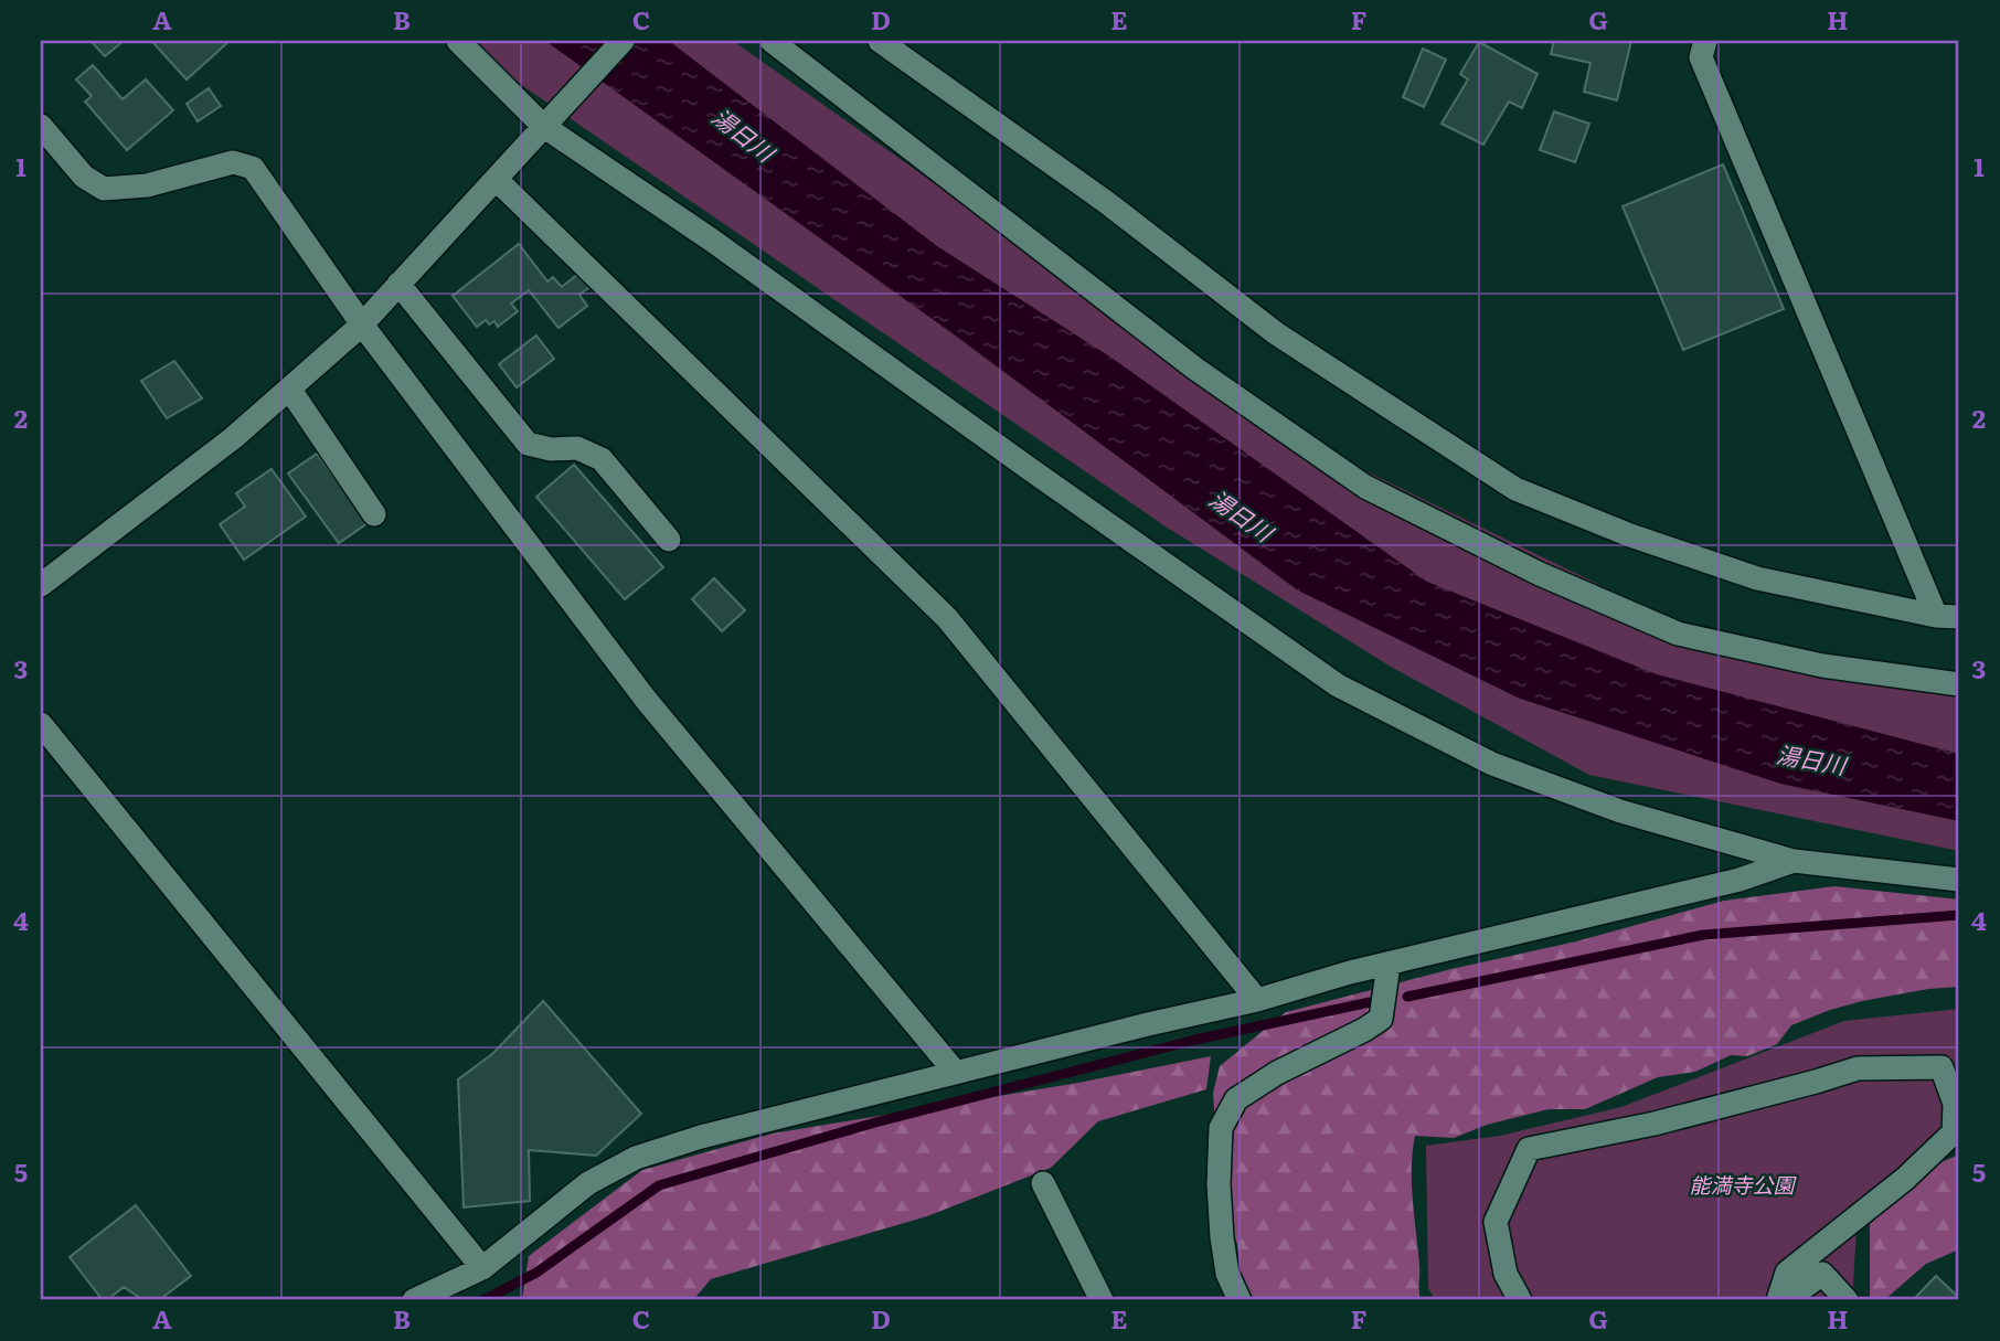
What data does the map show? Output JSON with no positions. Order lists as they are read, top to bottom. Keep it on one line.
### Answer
{"water":["湯日川"],"parks":["能満寺公園"],"grid":{"columns":["A","B","C","D","E","F","G","H"],"rows":["1","2","3","4","5"]}}
